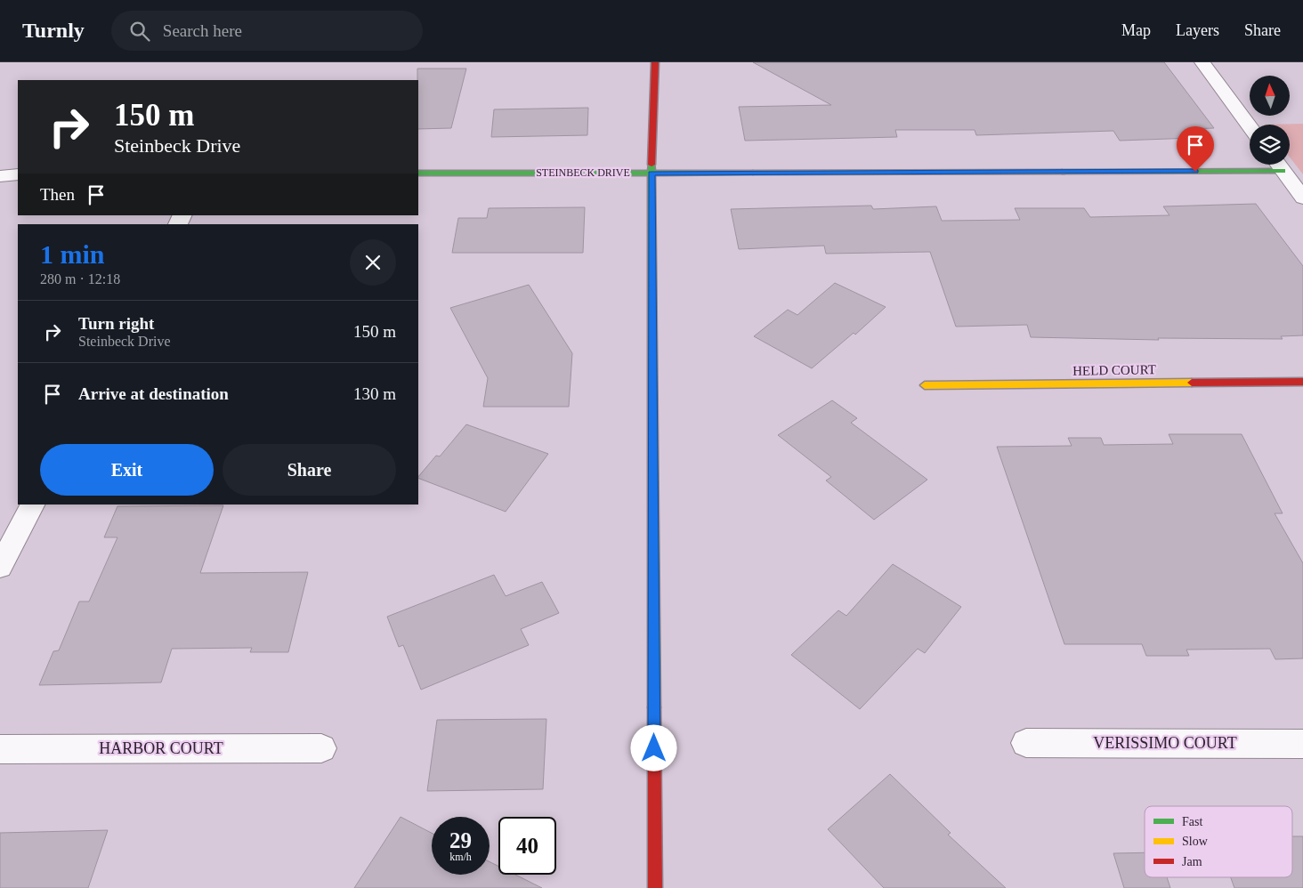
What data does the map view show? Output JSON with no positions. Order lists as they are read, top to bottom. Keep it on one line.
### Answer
{"streets":{"street":["STEINBECK DRIVE","HELD COURT","VERISSIMO COURT","HARBOR COURT"]},"legend":["Fast","Slow","Jam"],"north":"top","page":{"header":"Turnly","search":"Search here","nav":["Map","Layers","Share"],"turn":["150 m","Steinbeck Drive"],"then":"Then","heading":["1 min","280 m · 12:18"],"list":[{"name":"Turn right","note":"Steinbeck Drive","value":"150 m"},{"name":"Arrive at destination","value":"130 m"}],"buttons":["Exit","Share"],"speed":"29 km/h","limit":"40"}}
